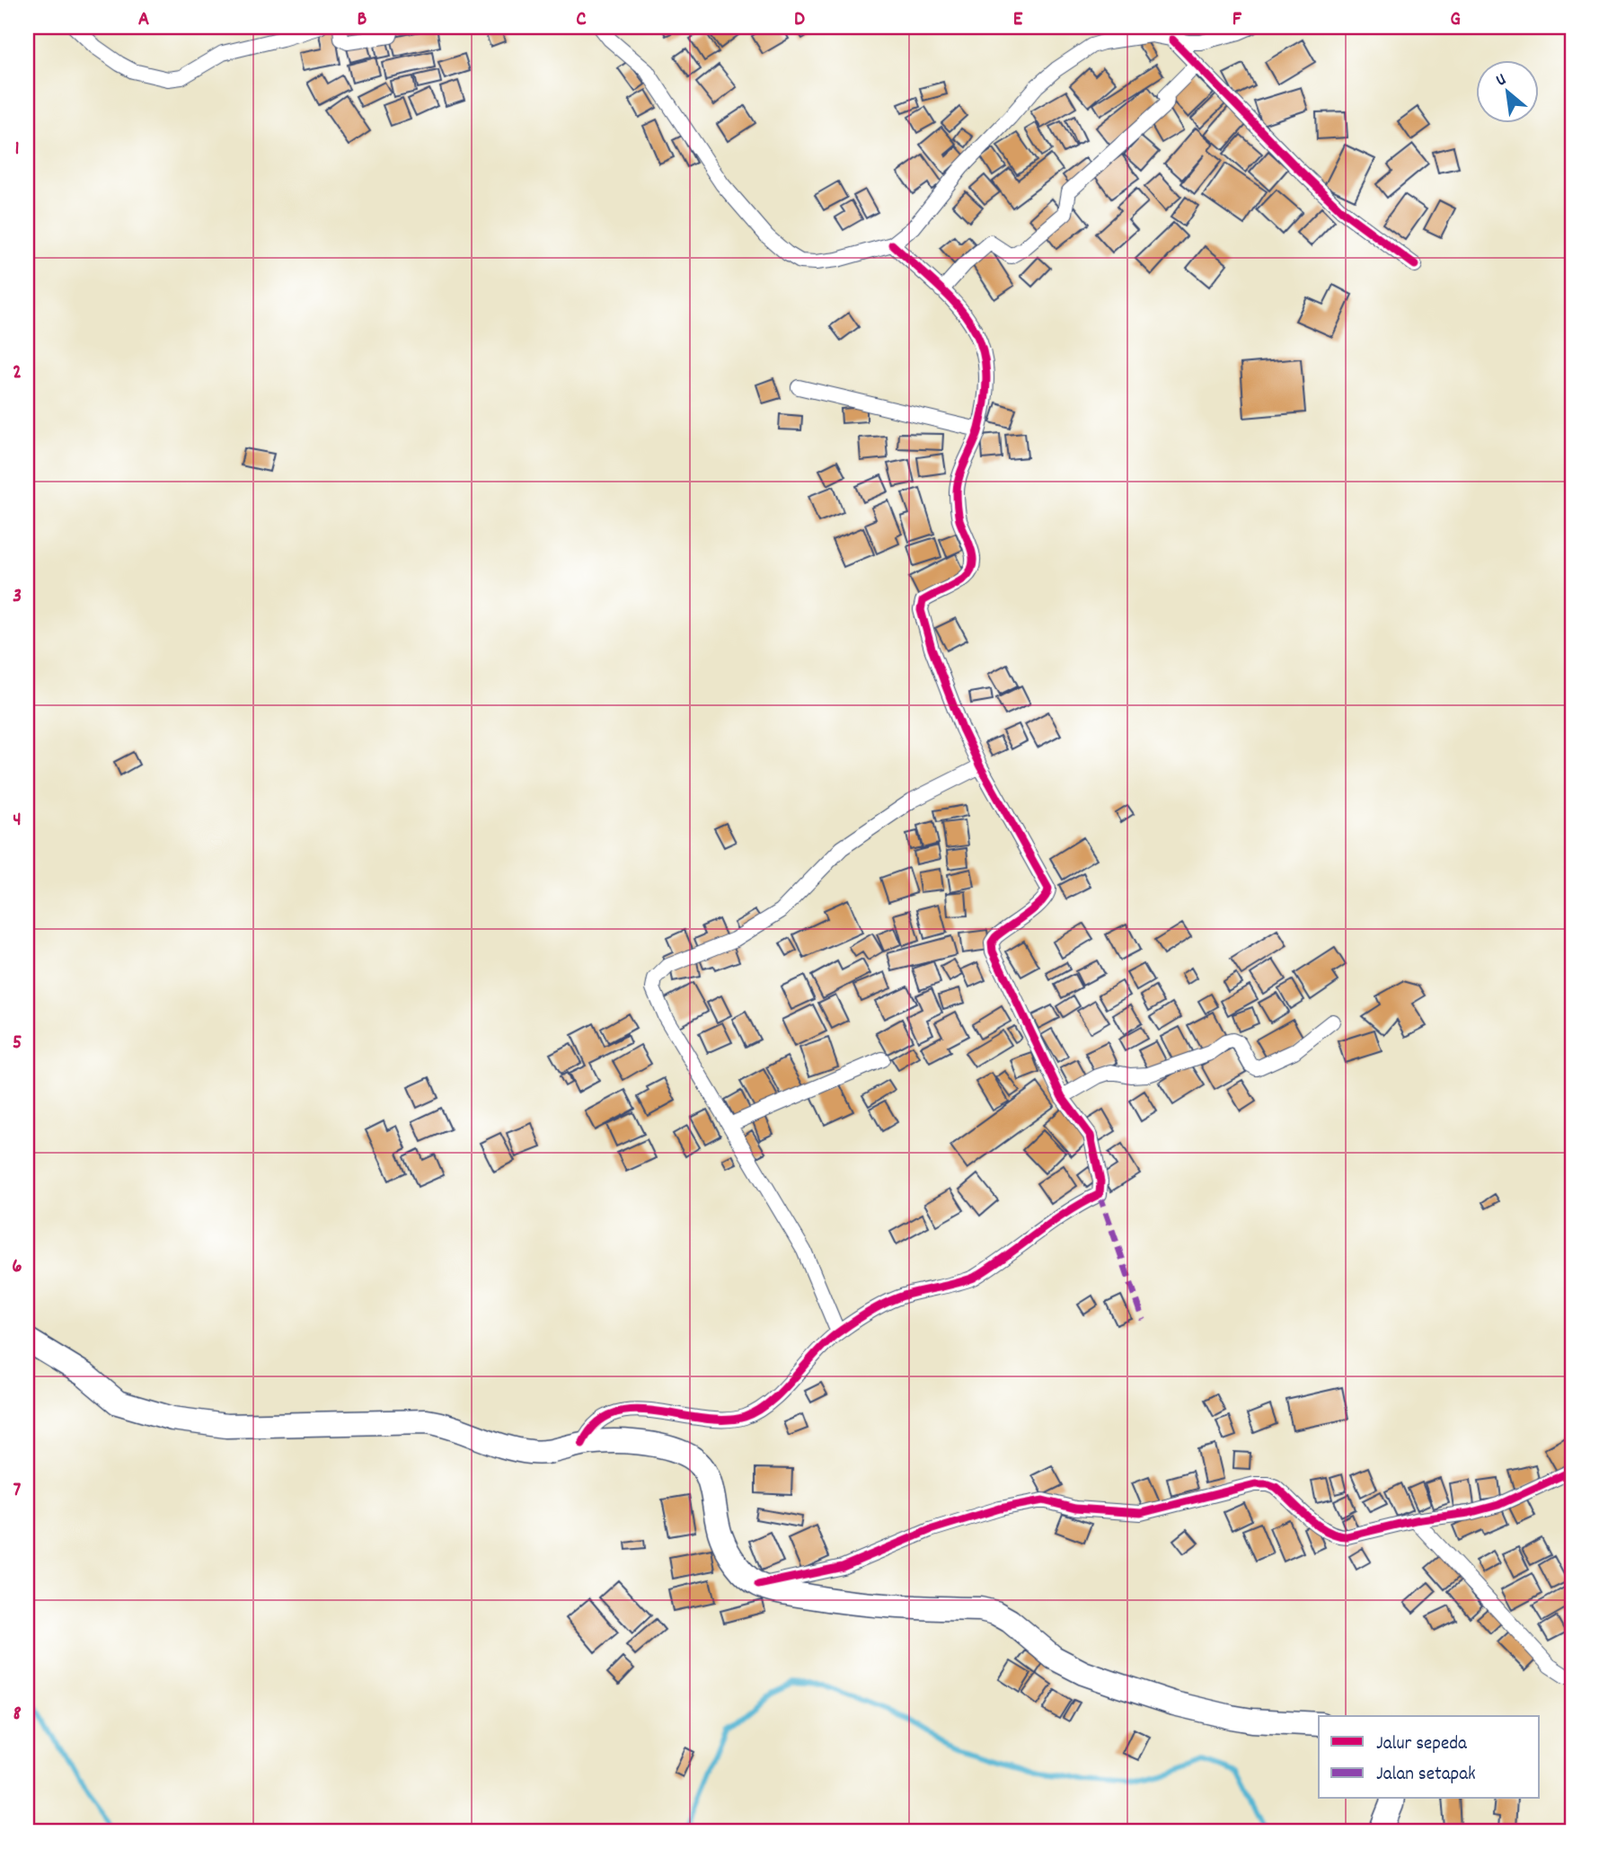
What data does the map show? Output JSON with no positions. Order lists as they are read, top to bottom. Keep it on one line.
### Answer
{"legend":["Jalur sepeda","Jalan setapak"],"north":"top left","grid":{"columns":["A","B","C","D","E","F","G"],"rows":["1","2","3","4","5","6","7","8"]}}
